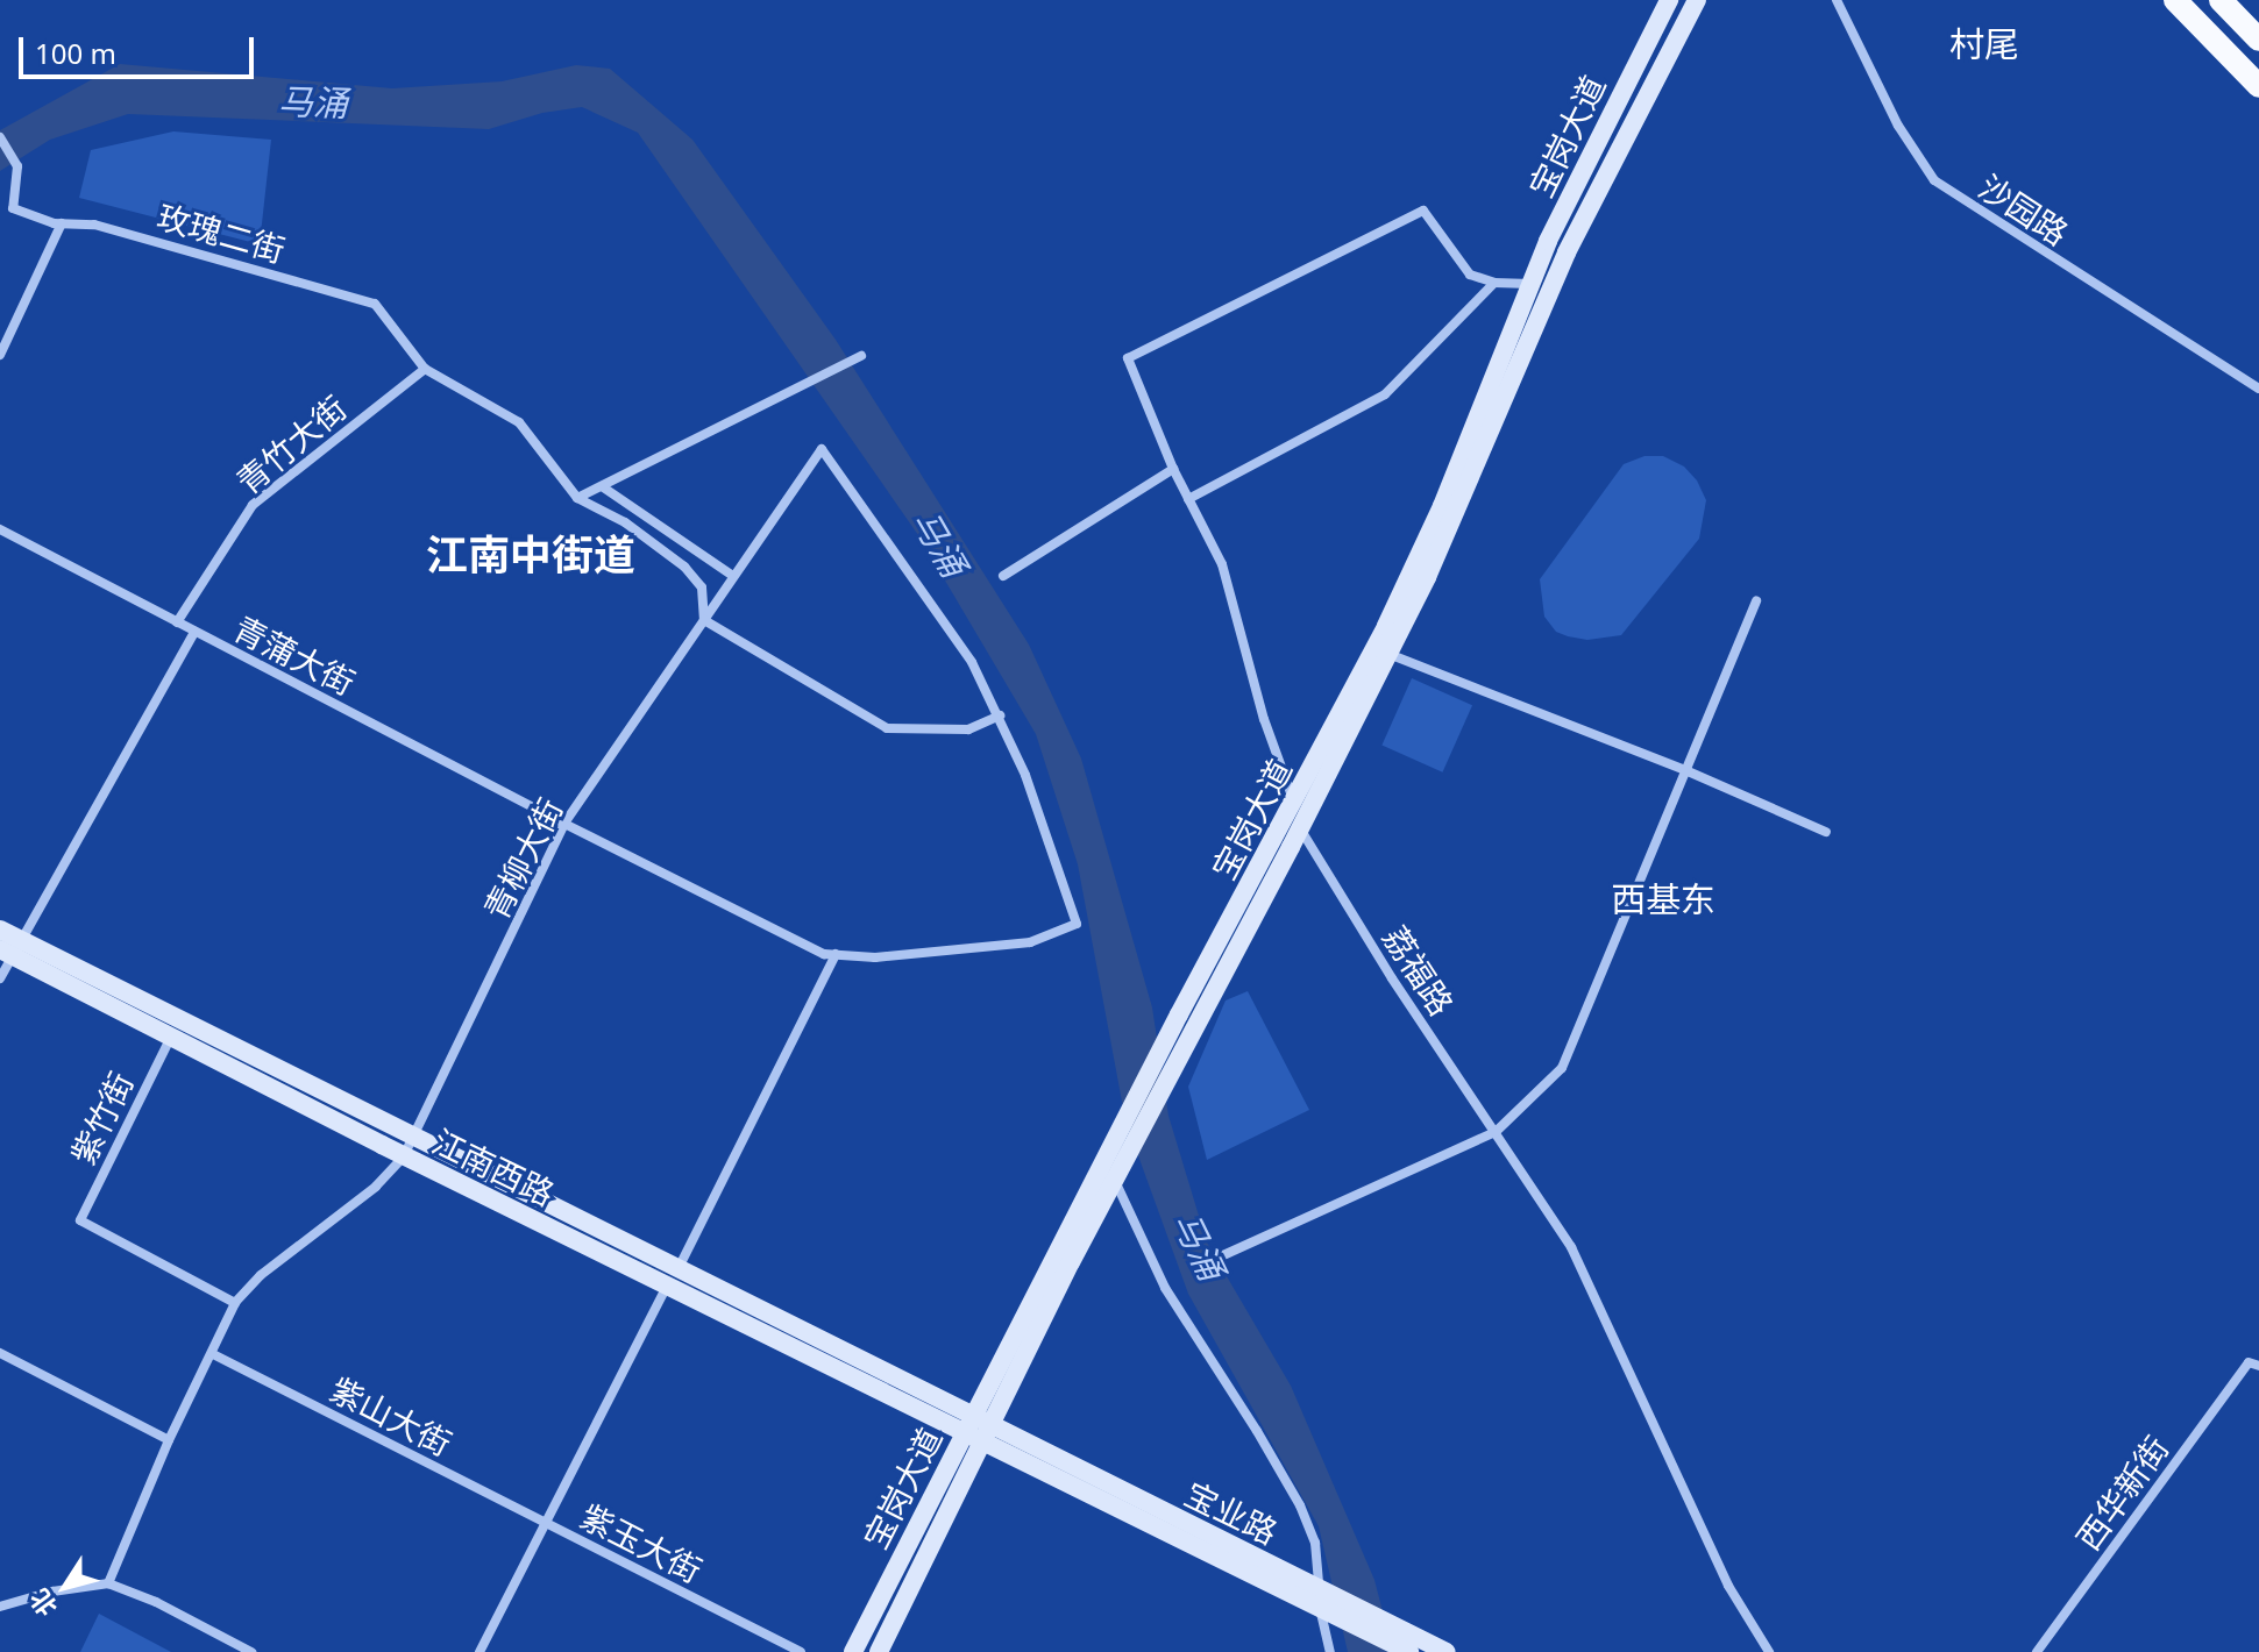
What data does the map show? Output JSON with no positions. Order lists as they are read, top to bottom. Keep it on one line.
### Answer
{"streets":{"main road":["宝岗大道","江南西路","宝业路"],"street":["沙园路","玫瑰二街","青竹大街","青蒲大街","青柳大街","荔福路","紫竹街","紫山大街","西华新街","紫玉大街"]},"crossings":[["宝岗大道","荔福路"],["宝岗大道","江南西路"],["宝岗大道","宝业路"],["玫瑰二街","青竹大街"],["青竹大街","青蒲大街"],["青蒲大街","青柳大街"],["紫竹街","江南西路"],["江南西路","宝业路"],["江南西路","紫玉大街"],["紫山大街","紫玉大街"]],"districts":["村尾","江南中街道","西基东"],"water":["马涌"],"scale_bar":"100 m","north":"bottom left"}
